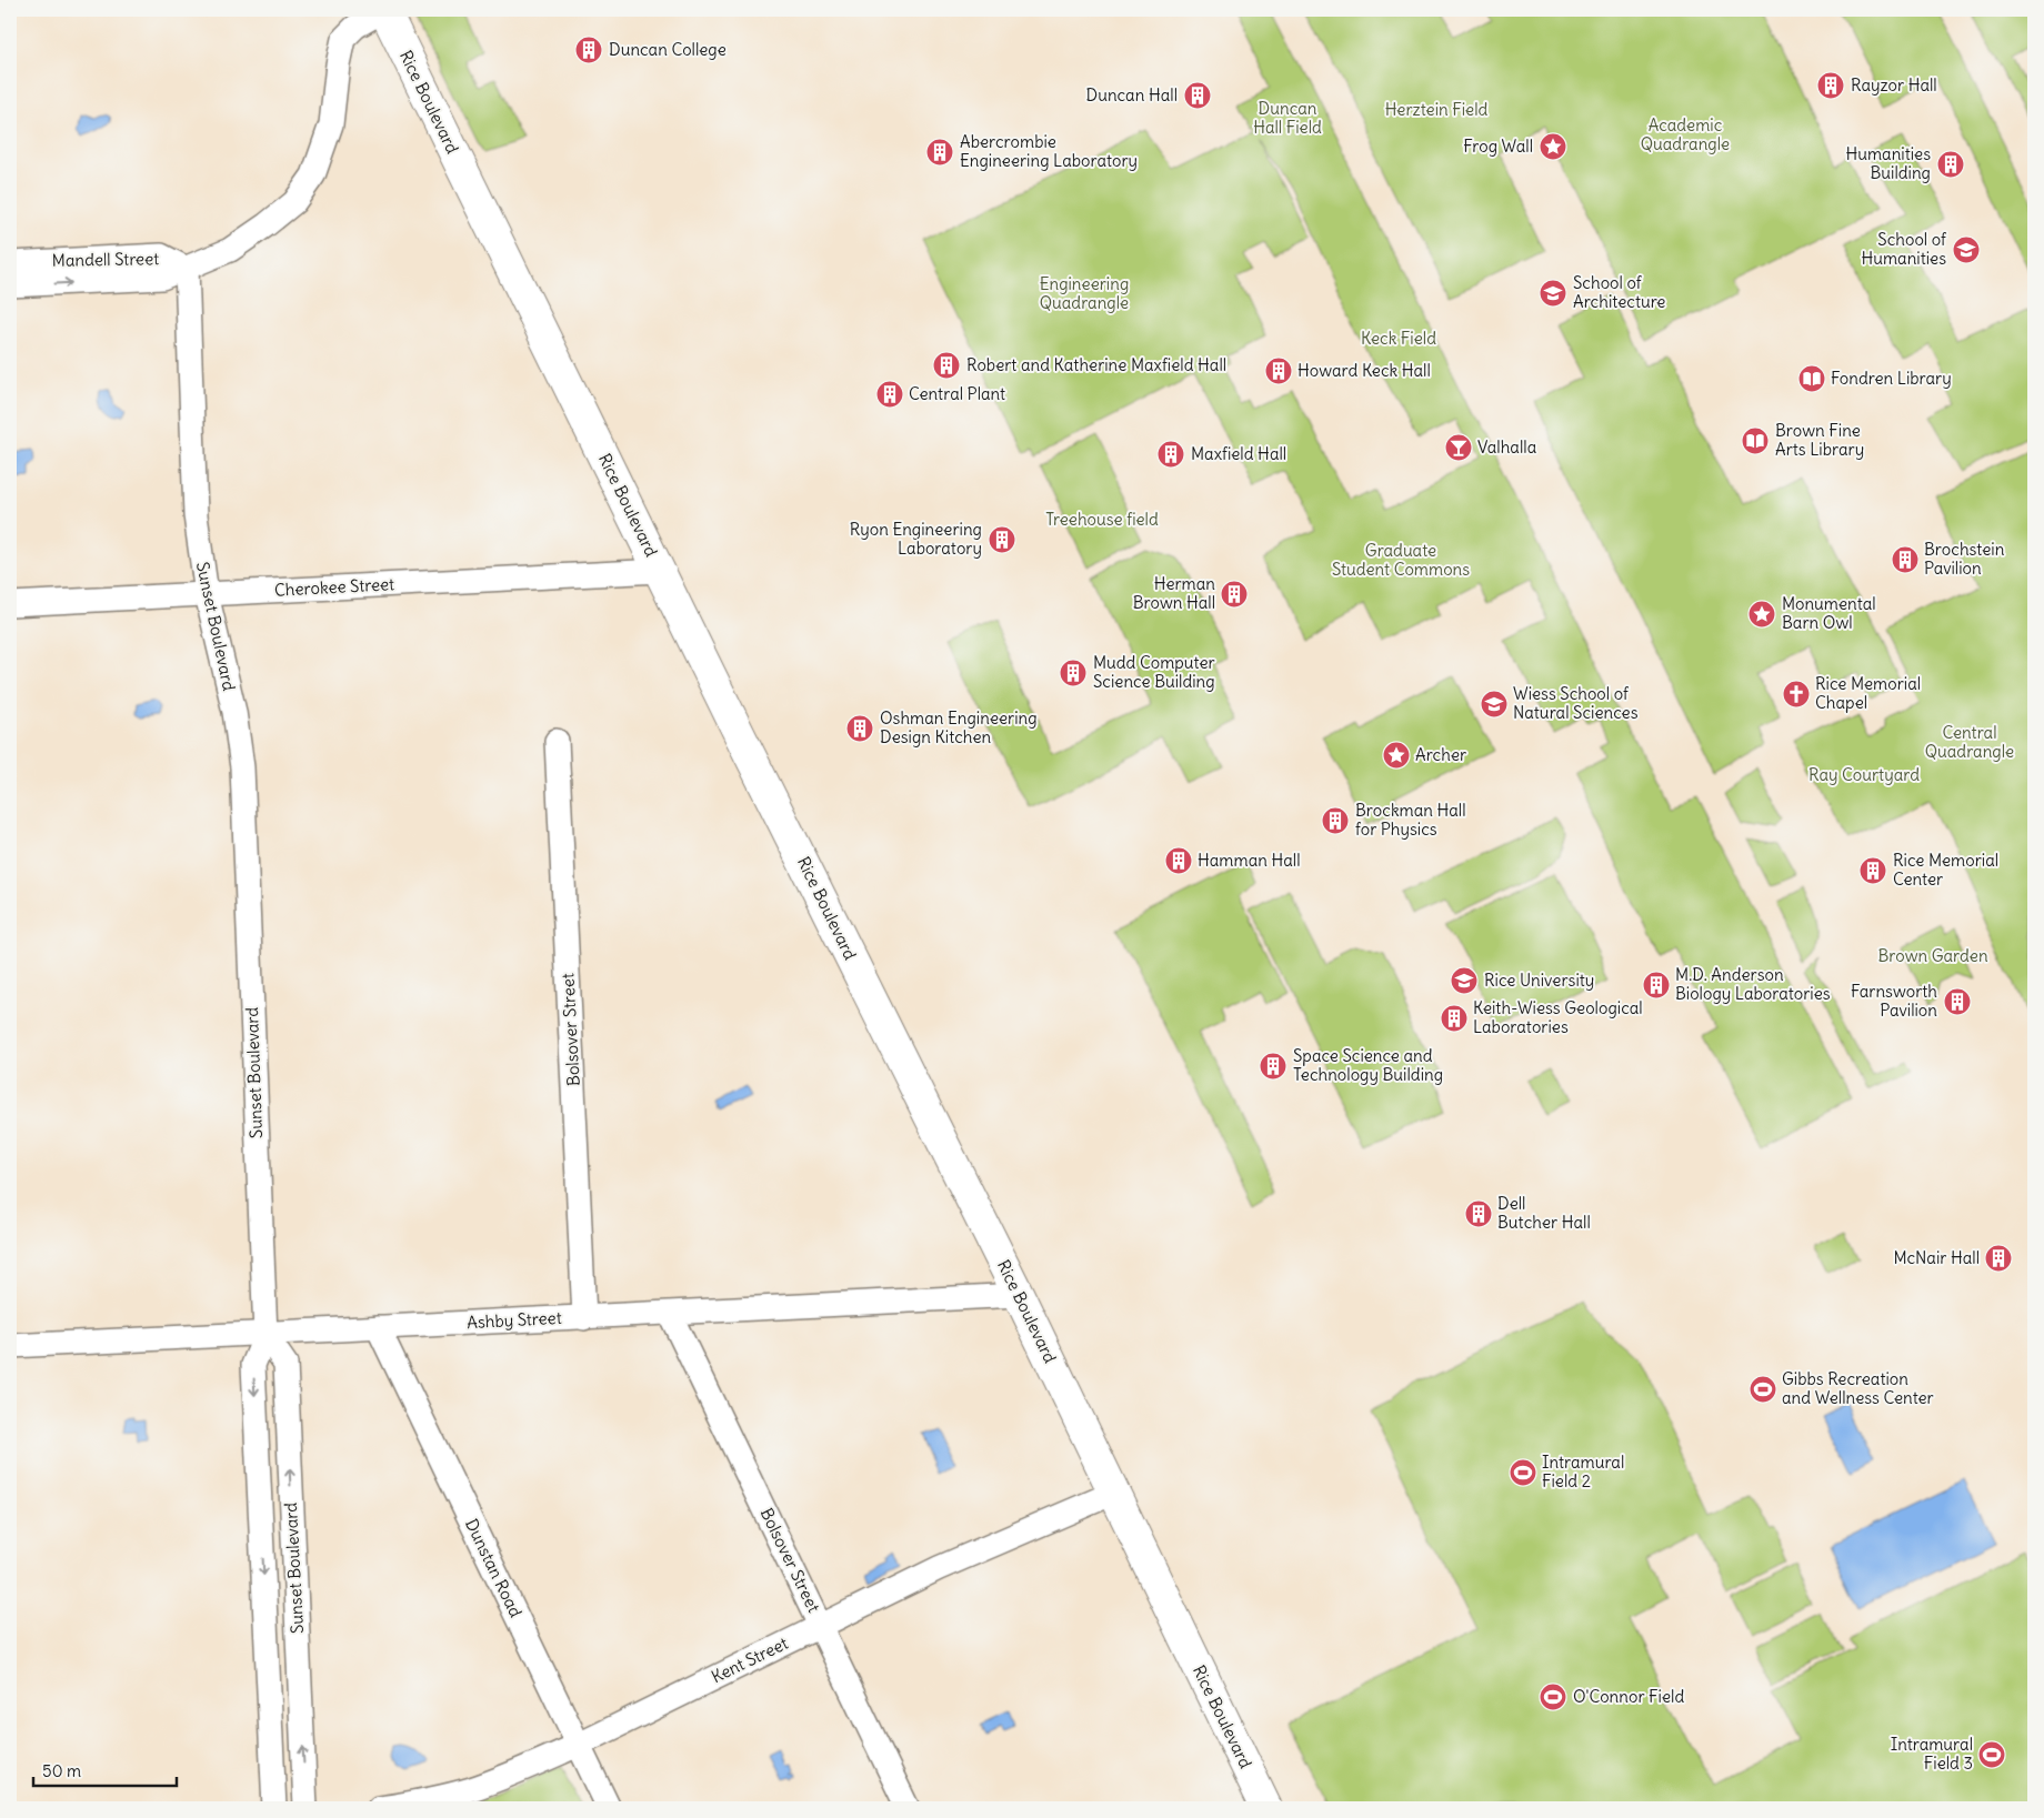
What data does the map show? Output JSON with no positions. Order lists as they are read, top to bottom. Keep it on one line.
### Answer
{"streets":{"main road":["Rice Boulevard"],"street":["Mandell Street","Cherokee Street","Sunset Boulevard","Bolsover Street","Ashby Street","Dunstan Road","Kent Street"]},"crossings":[["Rice Boulevard","Cherokee Street"],["Rice Boulevard","Ashby Street"],["Rice Boulevard","Kent Street"],["Mandell Street","Sunset Boulevard"],["Cherokee Street","Sunset Boulevard"],["Sunset Boulevard","Ashby Street"],["Bolsover Street","Ashby Street"],["Bolsover Street","Kent Street"],["Ashby Street","Dunstan Road"],["Dunstan Road","Kent Street"]],"parks":["Duncan Hall Field","Herztein Field","Academic Quadrangle","Engineering Quadrangle","Keck Field","Treehouse field","Graduate Student Commons","Central Quadrangle","Ray Courtyard","Brown Garden"],"places":{"building":["Duncan College","Rayzor Hall","Duncan Hall","Abercrombie Engineering Laboratory","Humanities Building","Robert and Katherine Maxfield Hall","Howard Keck Hall","Central Plant","Maxfield Hall","Ryon Engineering Laboratory","Brochstein Pavilion","Herman Brown Hall","Mudd Computer Science Building","Oshman Engineering Design Kitchen","Brockman Hall for Physics","Hamman Hall","Rice Memorial Center","M.D. Anderson Biology Laboratories","Farnsworth Pavilion","Keith-Wiess Geological Laboratories","Space Science and Technology Building","Dell Butcher Hall","McNair Hall"],"place":["Frog Wall","Monumental Barn Owl","Archer"],"school or university":["School of Humanities","School of Architecture","Wiess School of Natural Sciences","Rice University"],"library":["Fondren Library","Brown Fine Arts Library"],"bar":["Valhalla"],"church":["Rice Memorial Chapel"],"sports":["Gibbs Recreation and Wellness Center","Intramural Field 2","O'Connor Field","Intramural Field 3"]},"scale_bar":"50 m"}
